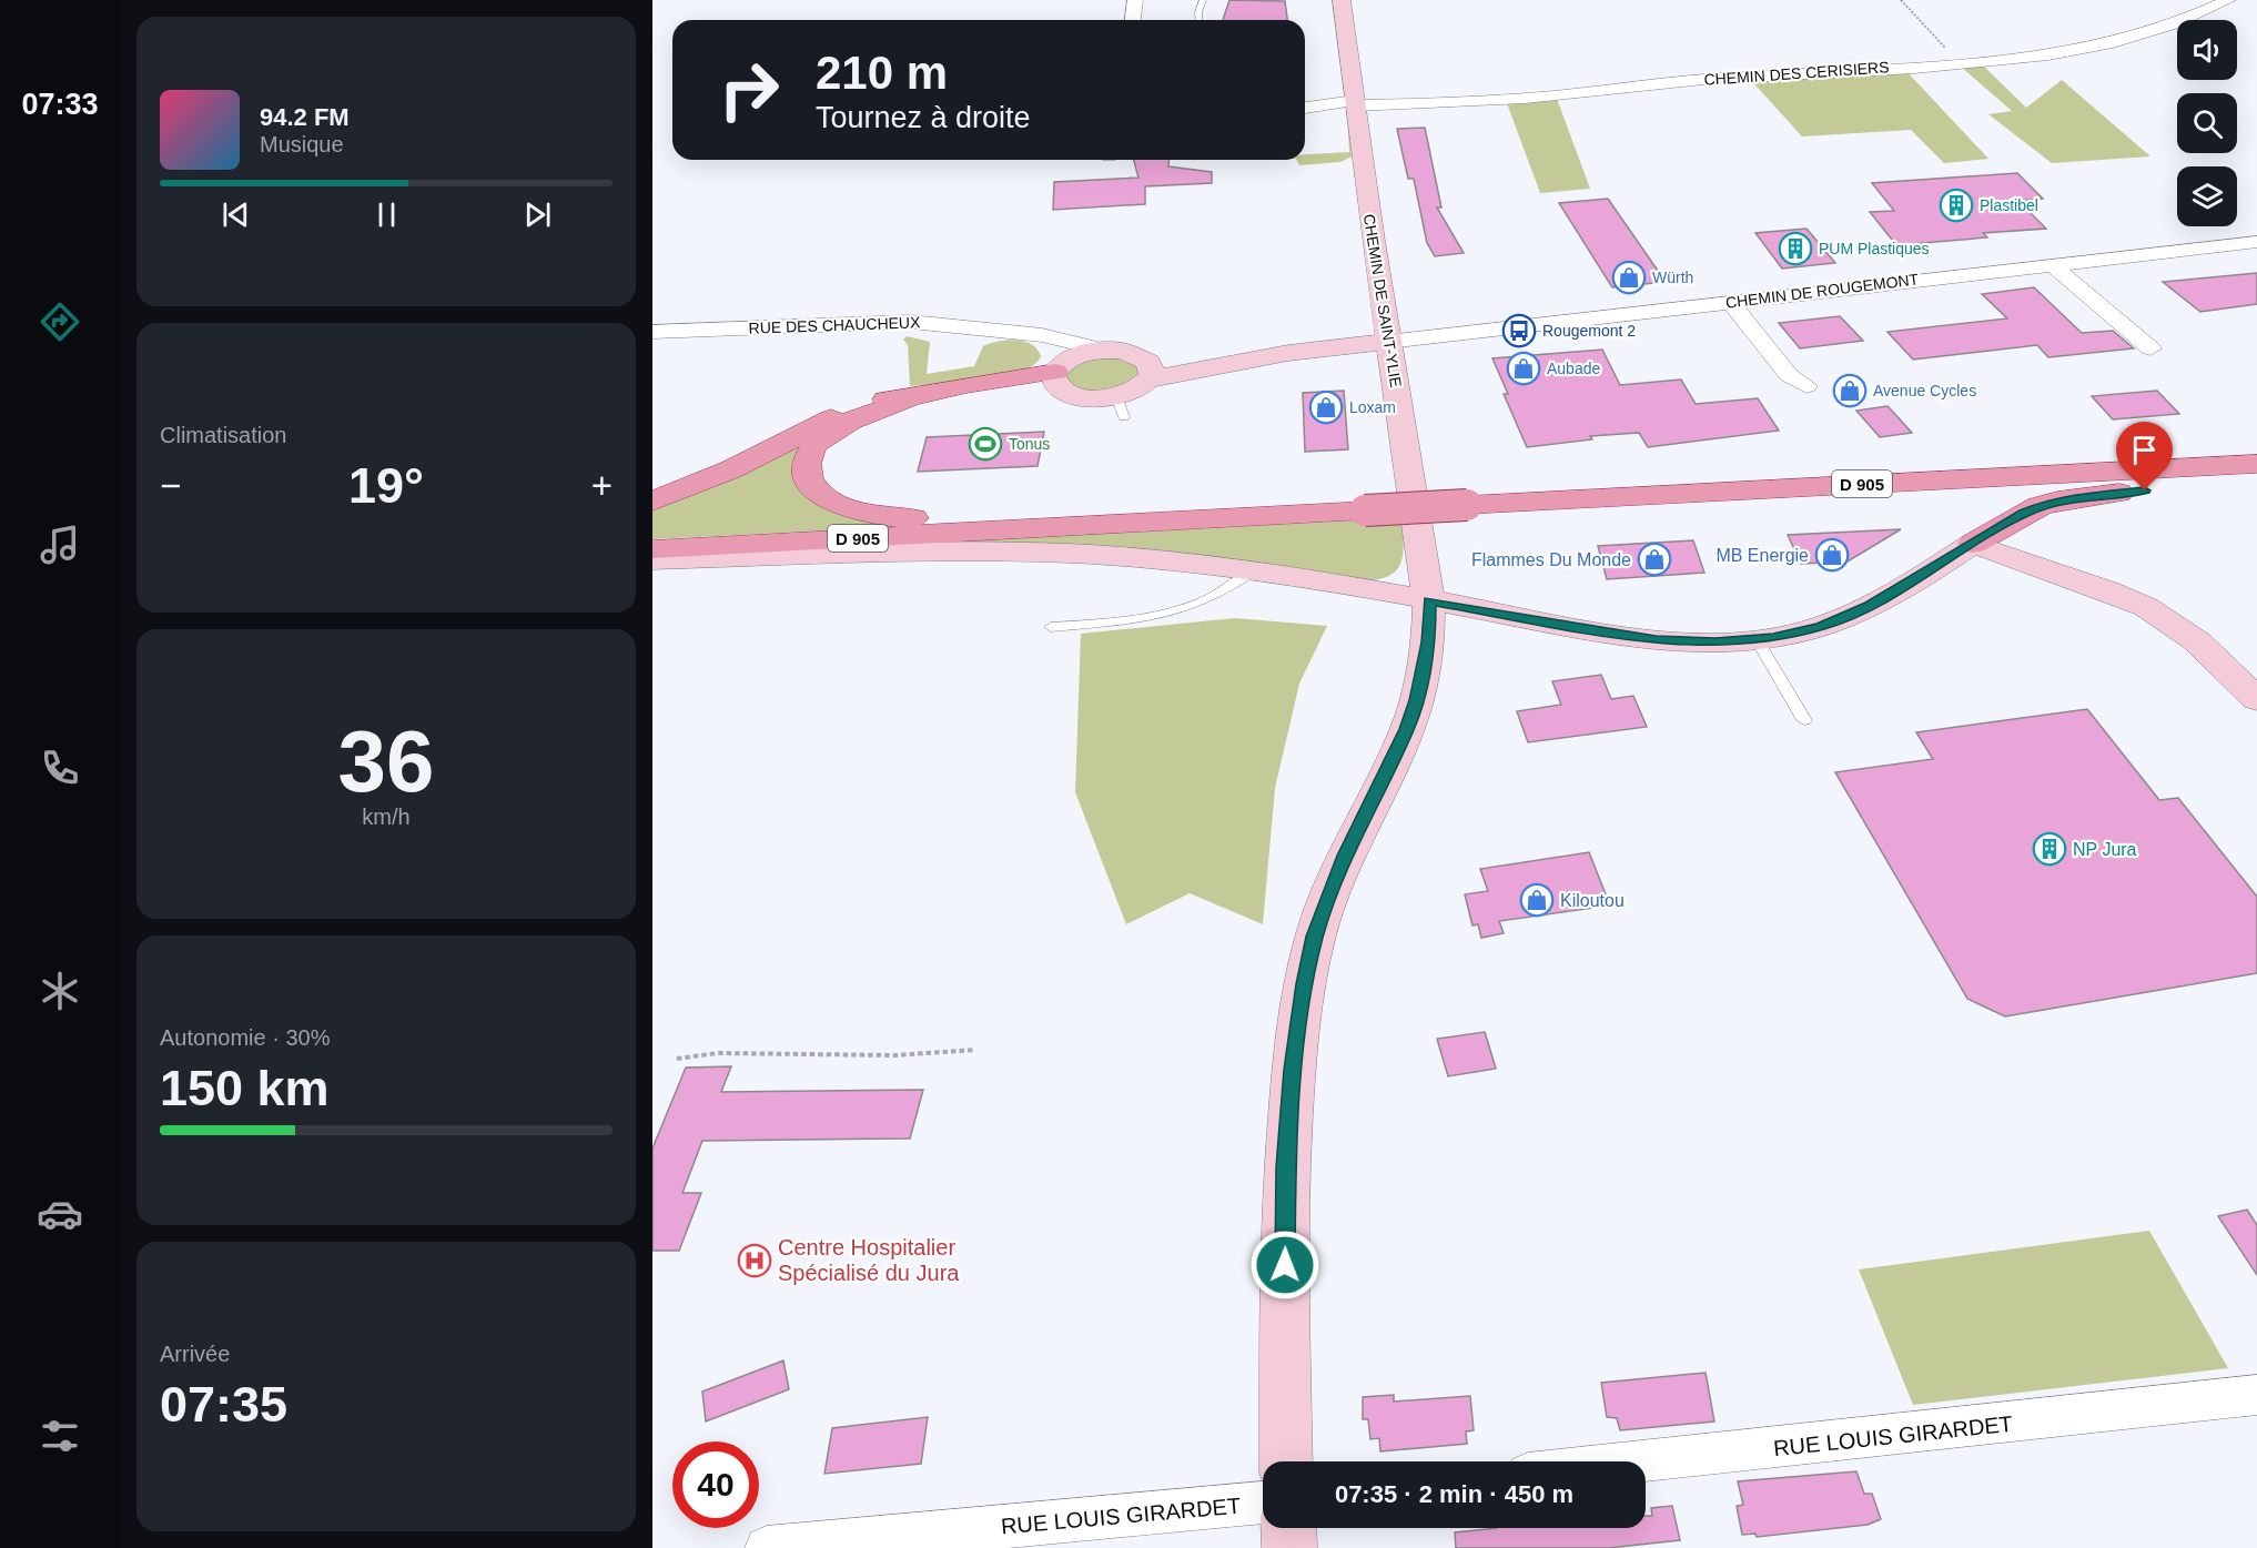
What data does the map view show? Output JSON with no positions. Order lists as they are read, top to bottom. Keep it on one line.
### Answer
{"streets":{"main road":["D 905"],"street":["CHEMIN DES CERISIERS","CHEMIN DE ROUGEMONT","CHEMIN DE SAINT-YLIE","RUE DES CHAUCHEUX","RUE LOUIS GIRARDET"]},"crossings":[["CHEMIN DES CERISIERS","CHEMIN DE SAINT-YLIE"],["CHEMIN DE ROUGEMONT","CHEMIN DE SAINT-YLIE"]],"places":{"building":["Plastibel","PUM Plastiques","NP Jura"],"shop":["Würth","Aubade","Avenue Cycles","Loxam","MB Energie","Flammes Du Monde","Kiloutou"],"bus stop":["Rougemont 2"],"sports":["Tonus"],"hospital":["Centre Hospitalier Spécialisé du Jura"]},"page":{"tabs":"07:33","turn":["210 m","Tournez à droite"],"song":["94.2 FM","Musique"],"tile":["Climatisation",["36","km/h"],["Autonomie · 30%","150 km"],["Arrivée","07:35"]],"heat":["−","19°","+"],"limit":"40","trip":"07:35 · 2 min · 450 m"}}
